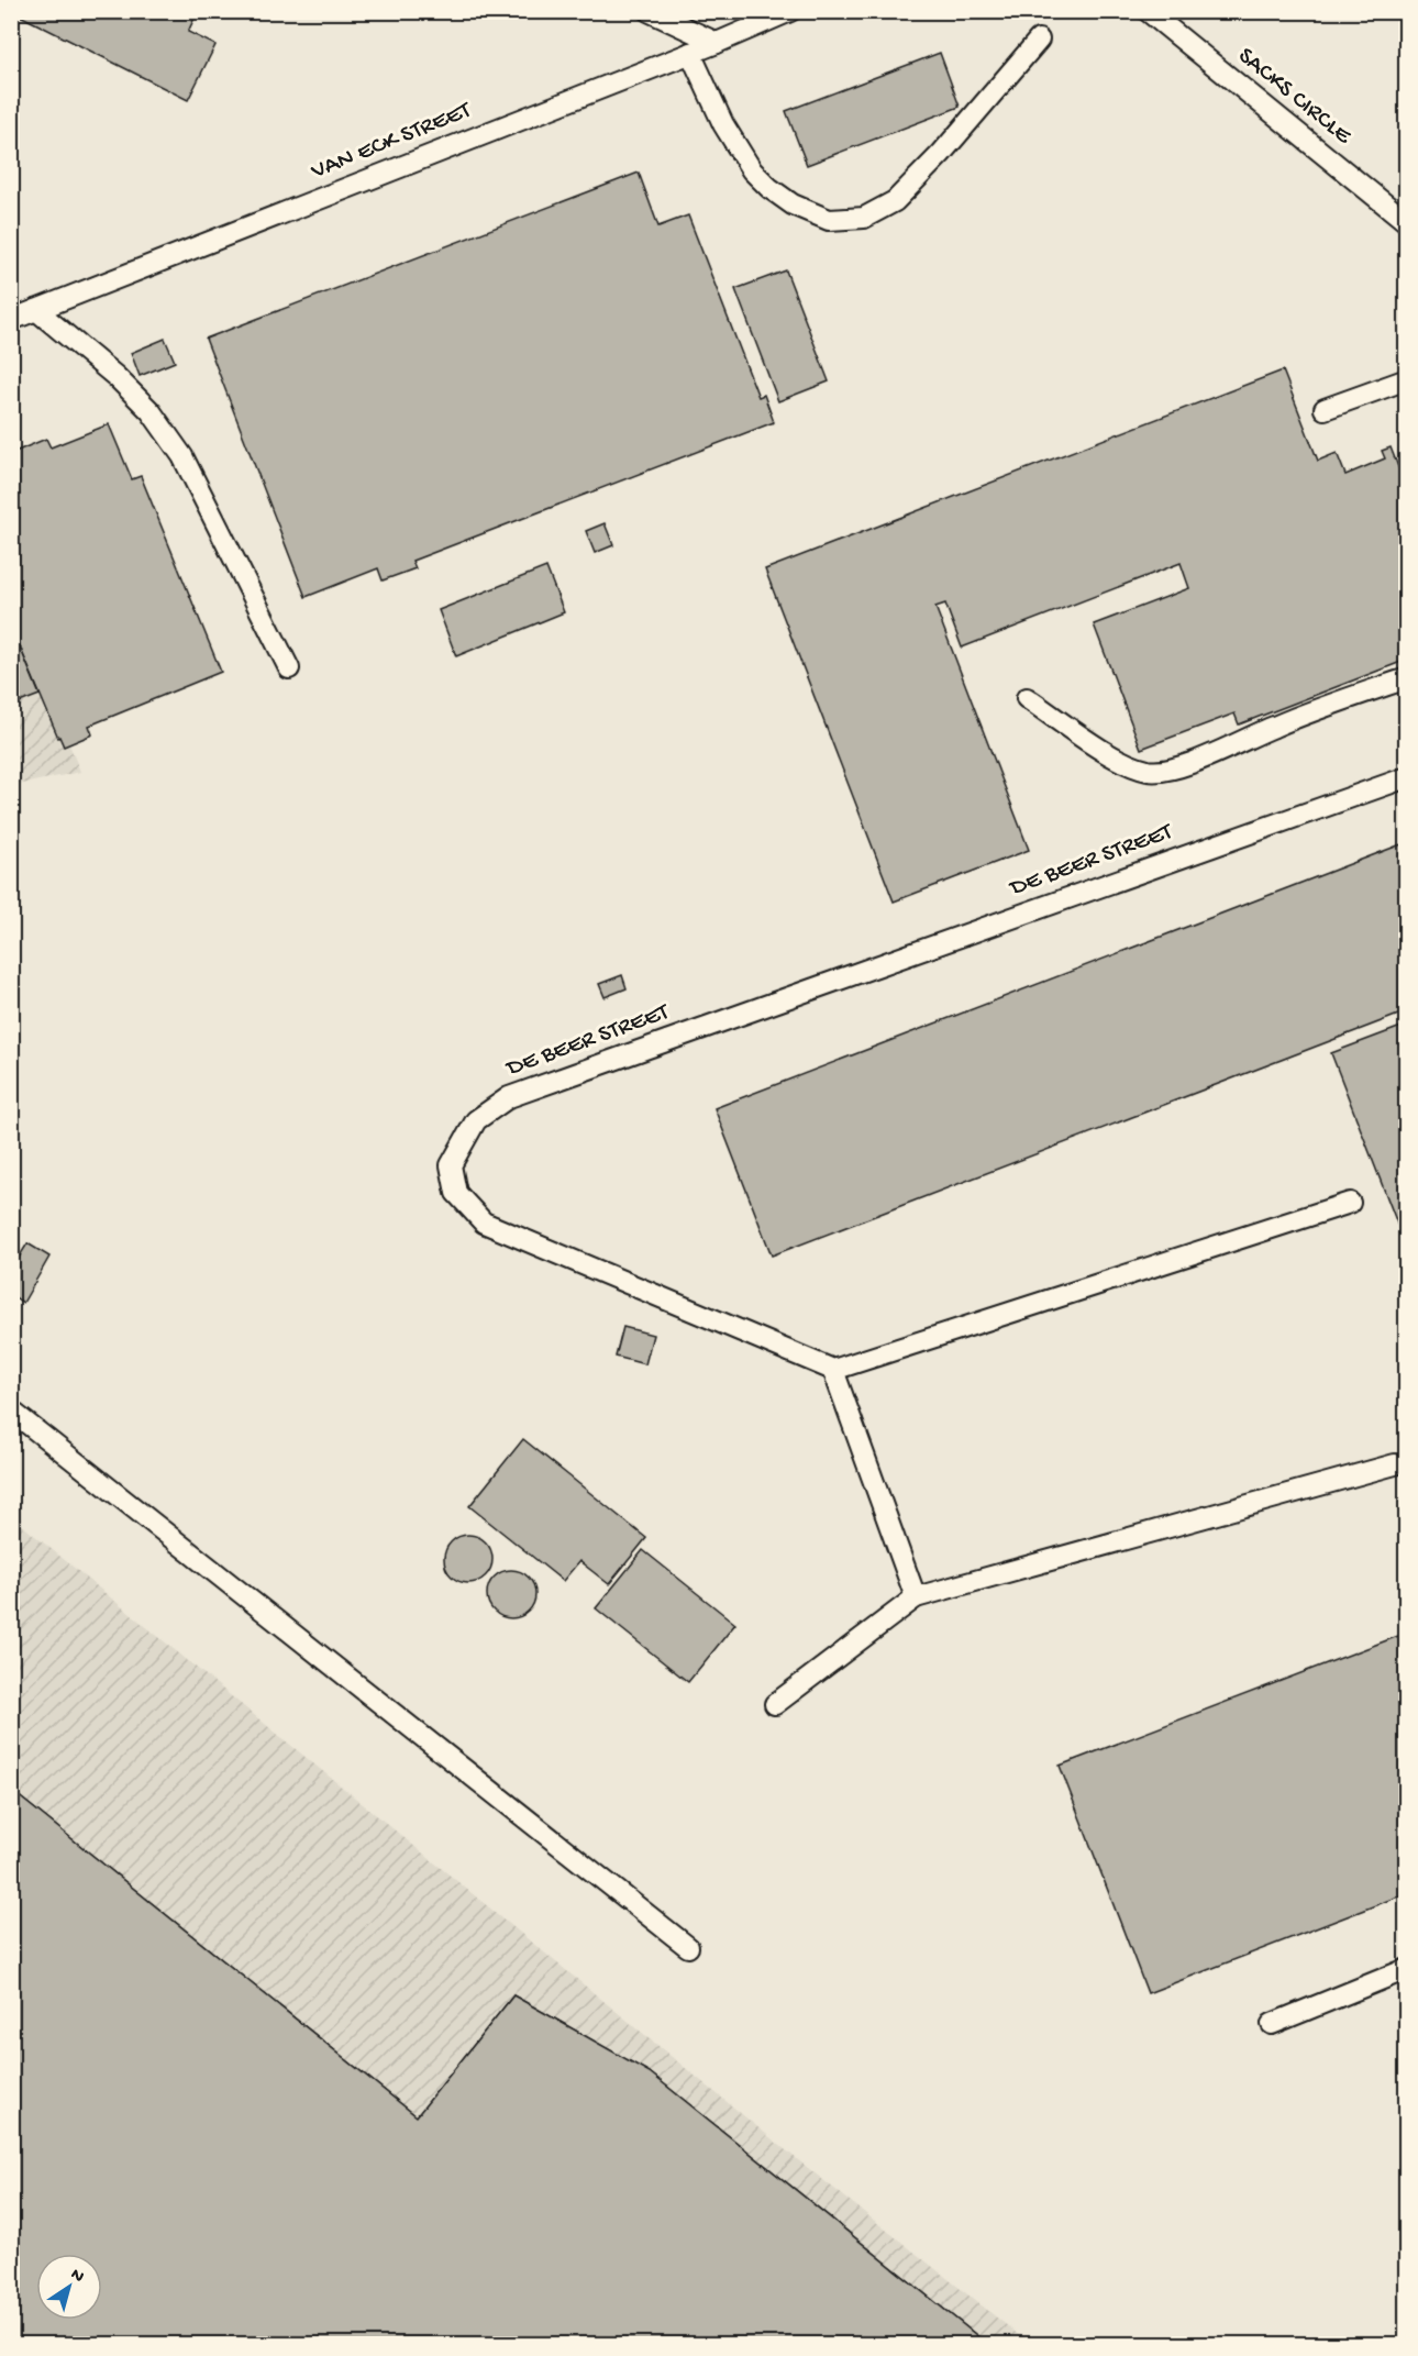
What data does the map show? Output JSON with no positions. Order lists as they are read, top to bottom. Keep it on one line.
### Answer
{"streets":{"lane":["SACKS CIRCLE","VAN ECK STREET","DE BEER STREET"]},"north":"top right"}
